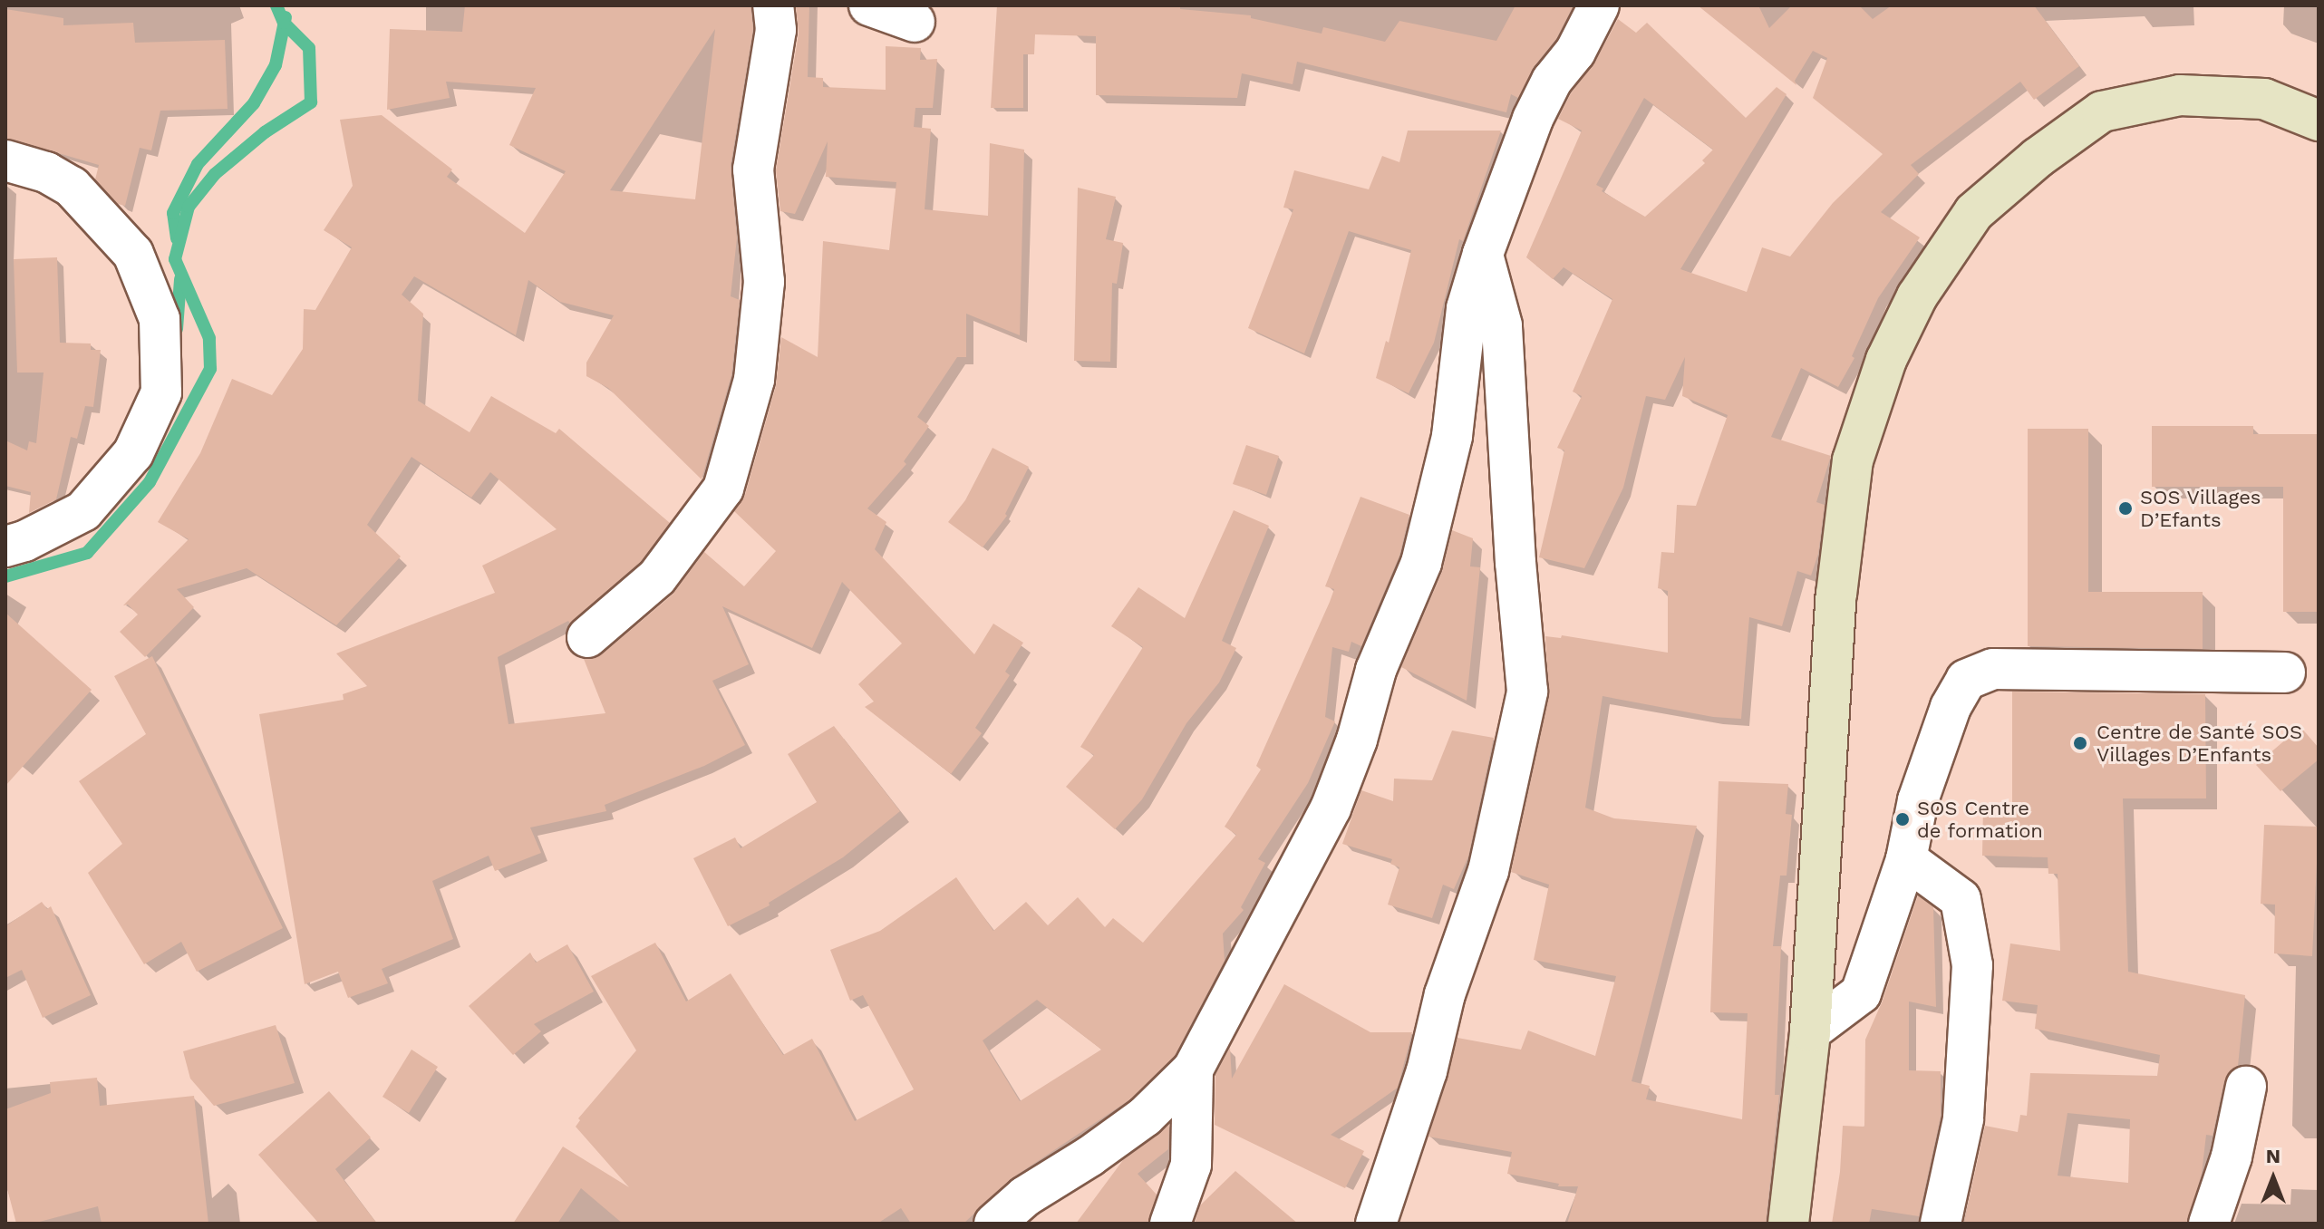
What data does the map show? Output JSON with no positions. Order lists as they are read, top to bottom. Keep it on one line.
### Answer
{"places":["SOS Villages D’Efants","Centre de Santé SOS Villages D’Enfants","SOS Centre de formation"],"north":"top"}
